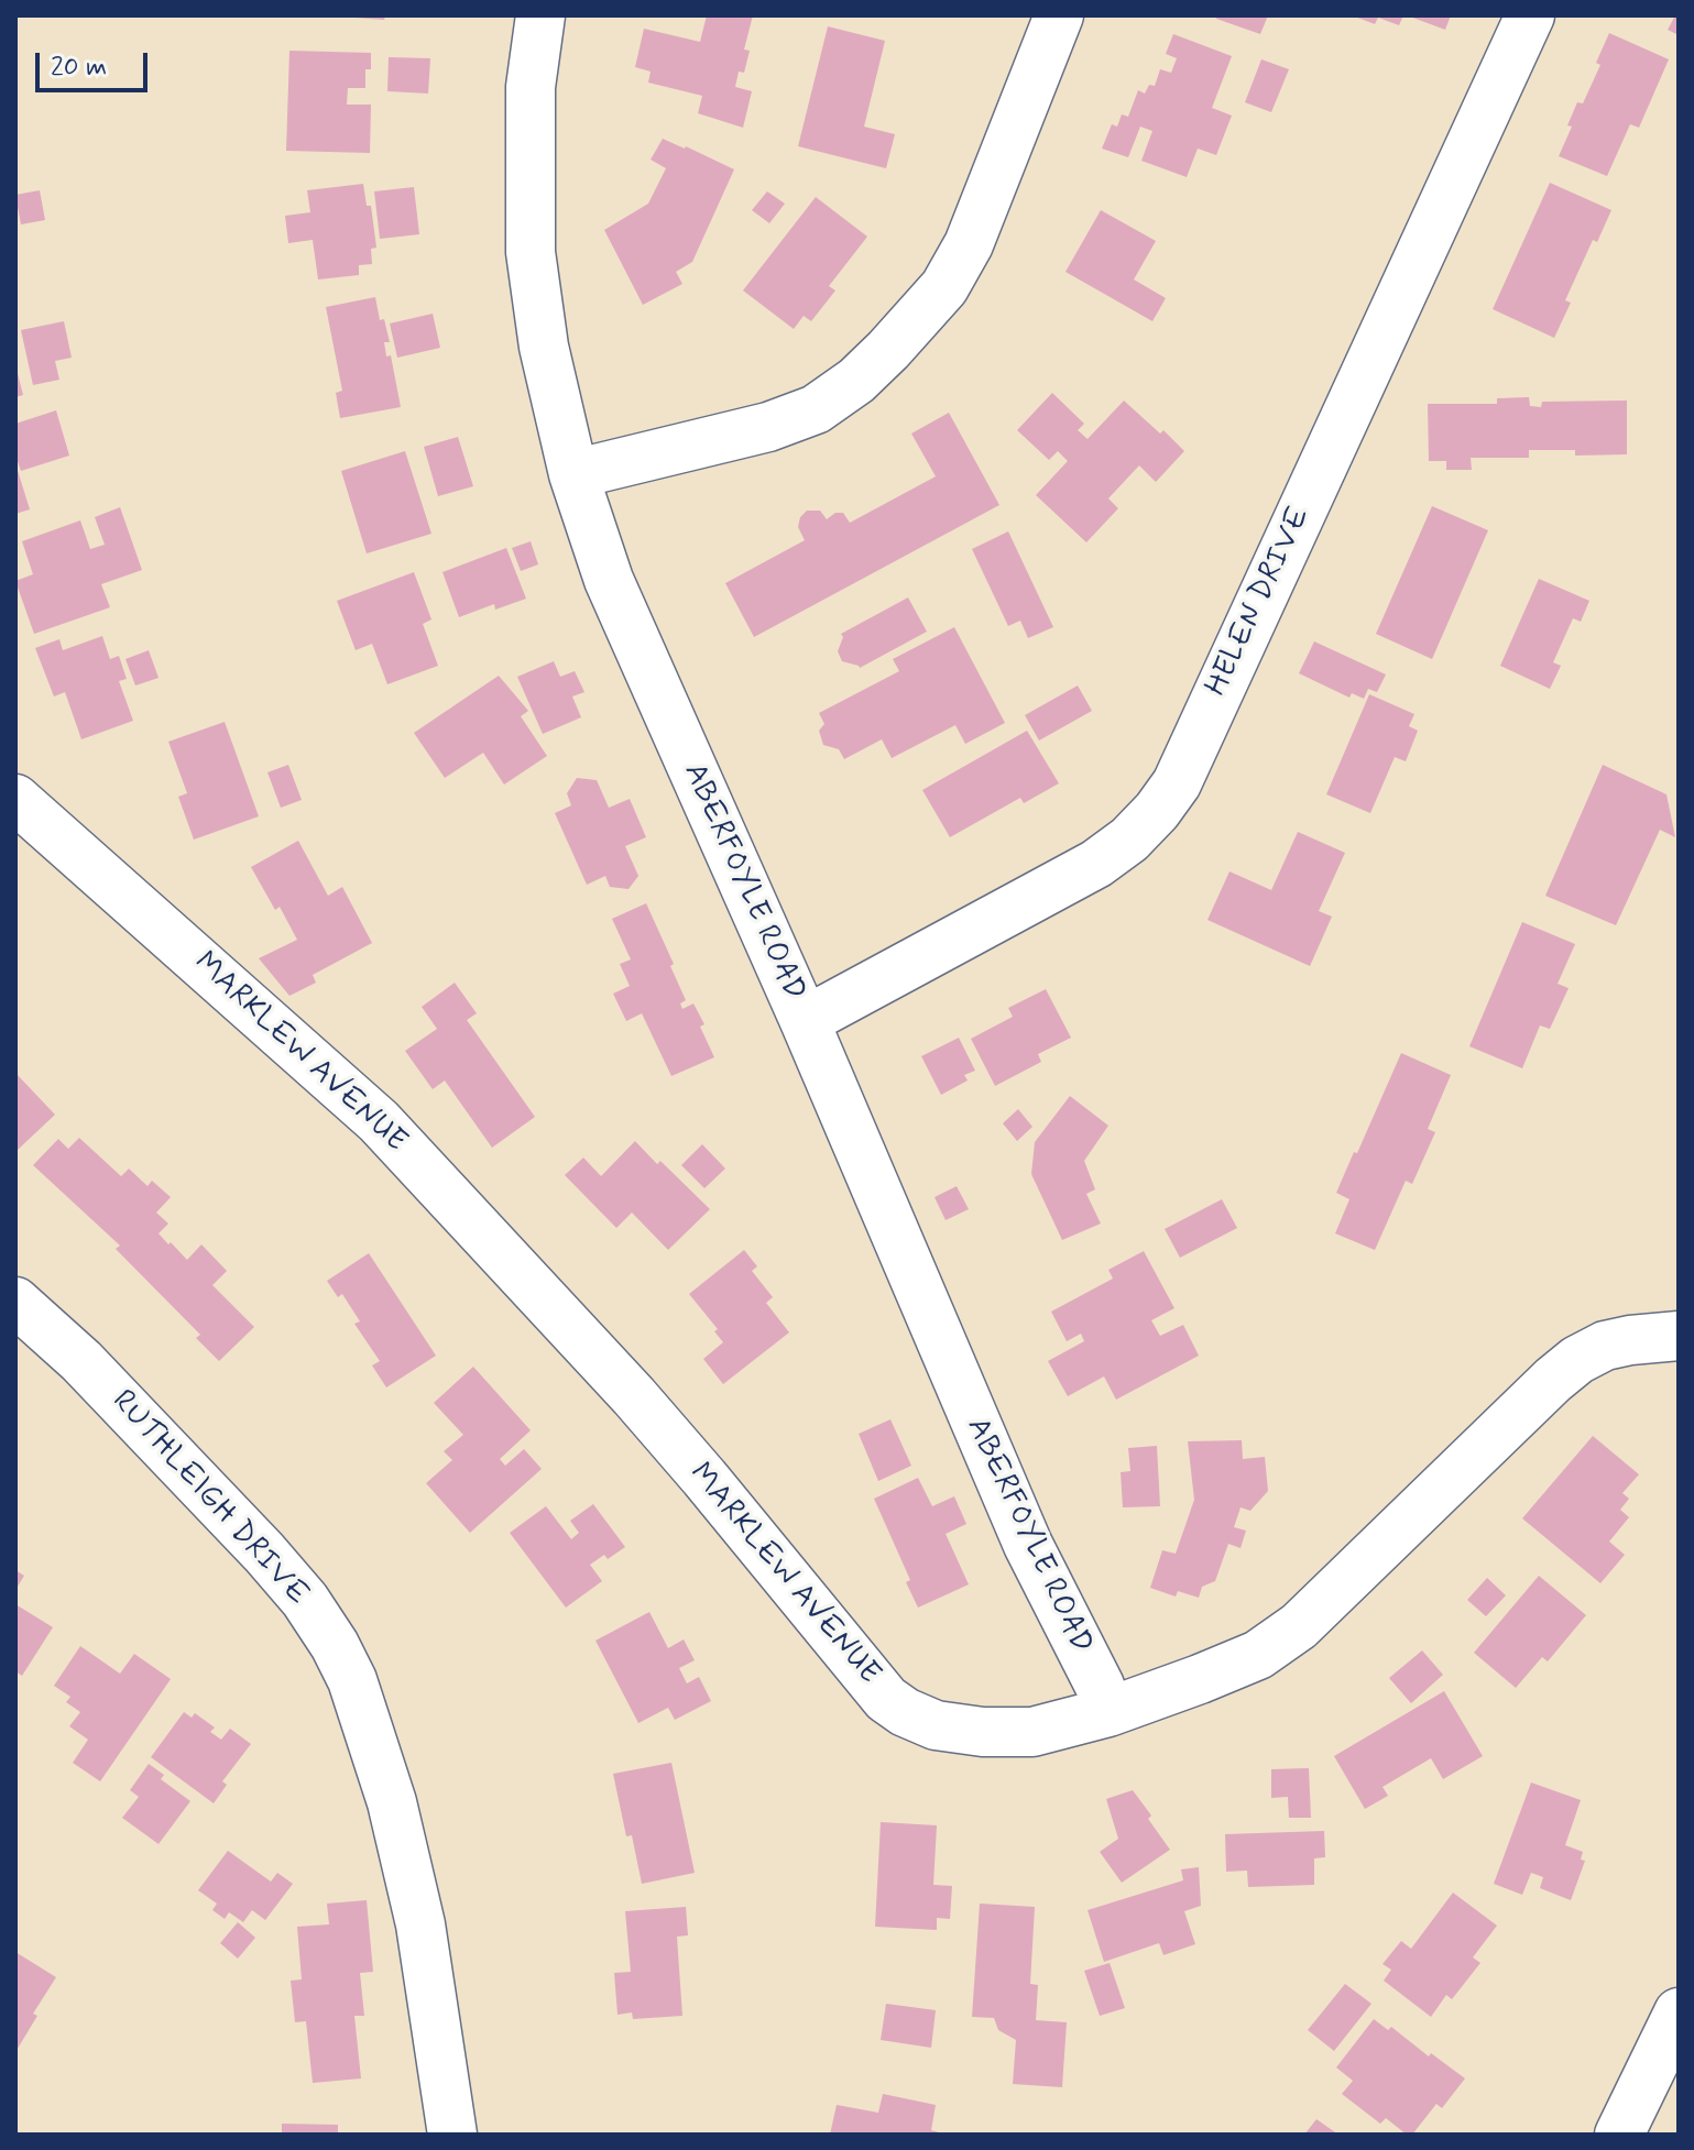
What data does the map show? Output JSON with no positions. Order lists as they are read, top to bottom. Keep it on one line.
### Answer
{"streets":{"street":["HELEN DRIVE","ABERFOYLE ROAD","MARKLEW AVENUE","RUTHLEIGH DRIVE"]},"crossings":[["HELEN DRIVE","ABERFOYLE ROAD"],["ABERFOYLE ROAD","MARKLEW AVENUE"]],"scale_bar":"20 m"}
